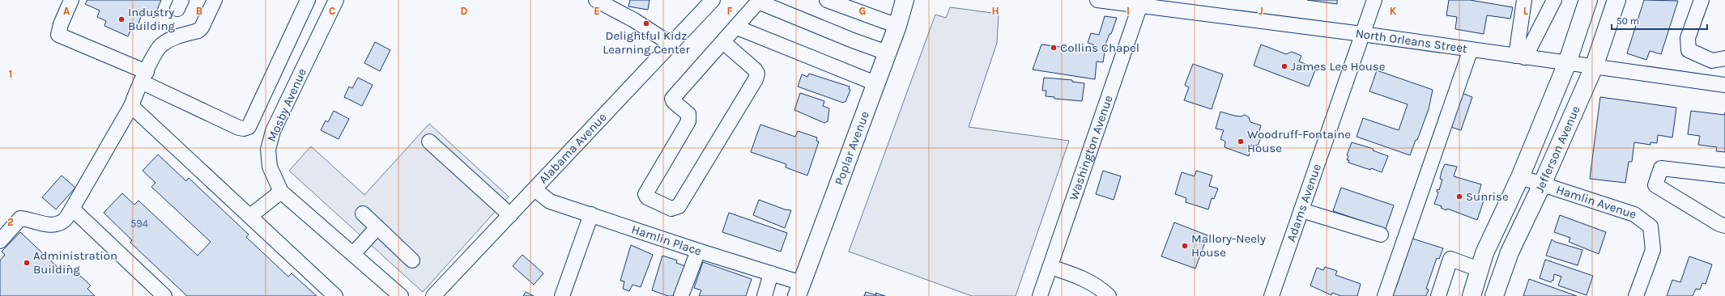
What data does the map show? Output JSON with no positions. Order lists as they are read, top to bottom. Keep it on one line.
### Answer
{"streets":{"main road":["Poplar Avenue","Jefferson Avenue"],"street":["North Orleans Street","Mosby Avenue","Washington Avenue","Alabama Avenue","Adams Avenue","Hamlin Avenue","Hamlin Place"]},"crossings":[["North Orleans Street","Washington Avenue"],["North Orleans Street","Jefferson Avenue"],["North Orleans Street","Adams Avenue"],["Poplar Avenue","Hamlin Place"],["Alabama Avenue","Hamlin Place"],["Jefferson Avenue","Hamlin Avenue"]],"places":["Industry Building","Delightful Kidz Learning Center","Collins Chapel","James Lee House","Woodruff-Fontaine House","Sunrise","Mallory-Neely House","Administration Building"],"house_numbers":["594"],"scale_bar":"50 m","grid":{"columns":["A","B","C","D","E","F","G","H","I","J","K","L"],"rows":["1","2"]}}
